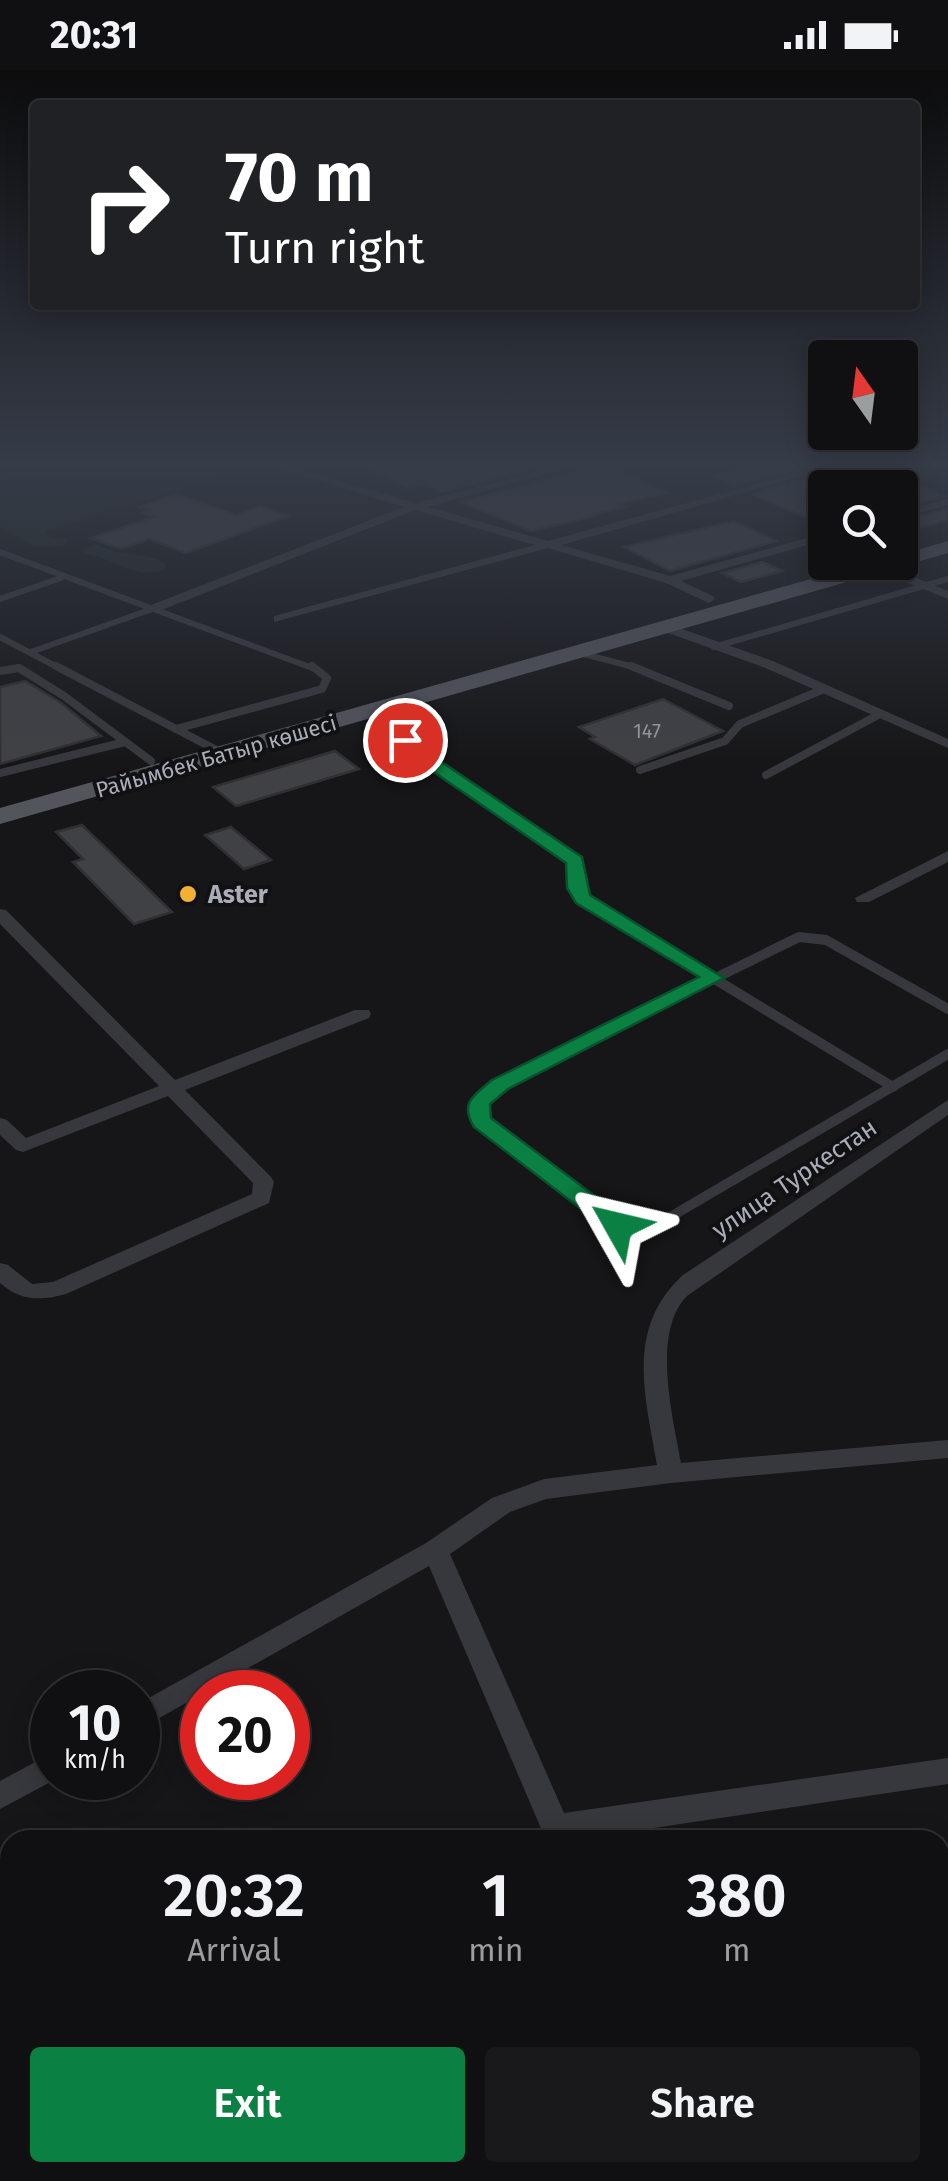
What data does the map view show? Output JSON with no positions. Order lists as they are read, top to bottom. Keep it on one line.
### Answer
{"streets":{"main road":["Райымбек Батыр көшесі"],"street":["улица Туркестан"]},"places":["Aster"],"house_numbers":["147"],"north":"top","page":{"status":"20:31","turn":["70 m","Turn right"],"speed":"10 km/h","limit":"20","eta":["20:32","Arrival","1","min","380","m"],"buttons":["Exit","Share"]}}
